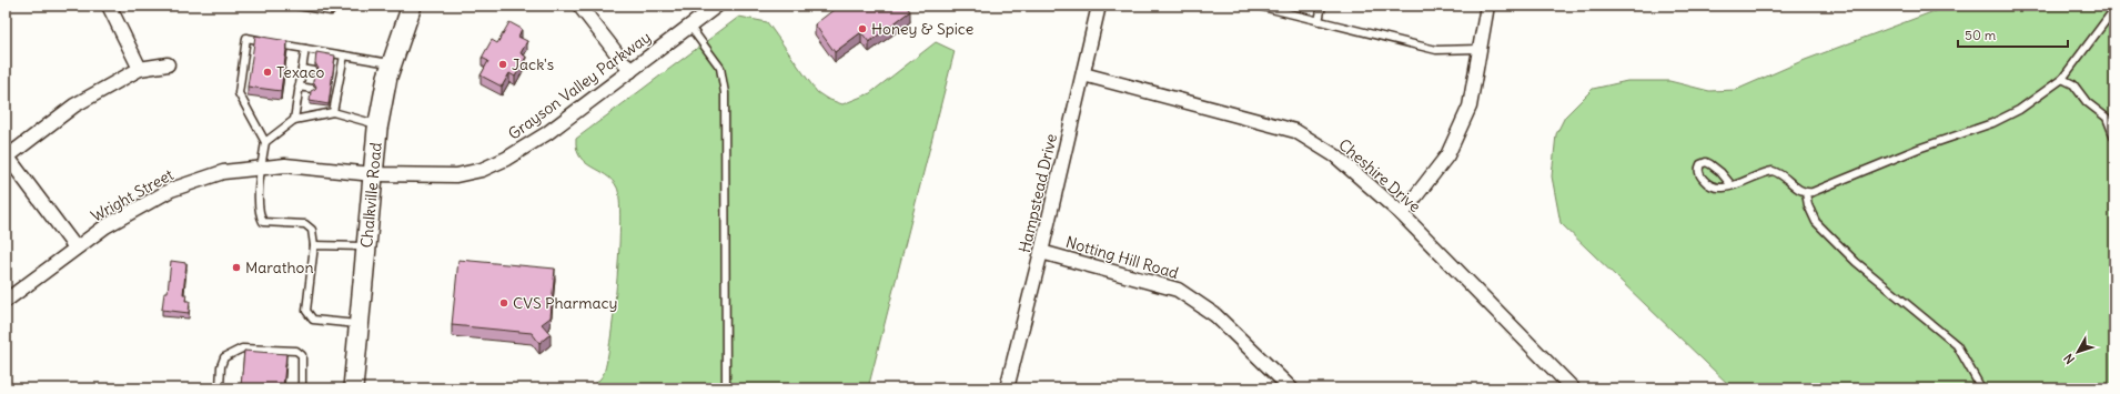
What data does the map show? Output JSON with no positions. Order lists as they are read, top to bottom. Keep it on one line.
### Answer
{"streets":{"main road":["Chalkville Road"],"street":["Grayson Valley Parkway","Cheshire Drive","Hampstead Drive","Wright Street","Notting Hill Road"]},"crossings":[["Grayson Valley Parkway","Chalkville Road"],["Grayson Valley Parkway","Wright Street"],["Cheshire Drive","Hampstead Drive"],["Hampstead Drive","Notting Hill Road"],["Chalkville Road","Wright Street"]],"places":["Honey & Spice","Jack's","Texaco","Marathon","CVS Pharmacy"],"scale_bar":"50 m","north":"bottom left"}
